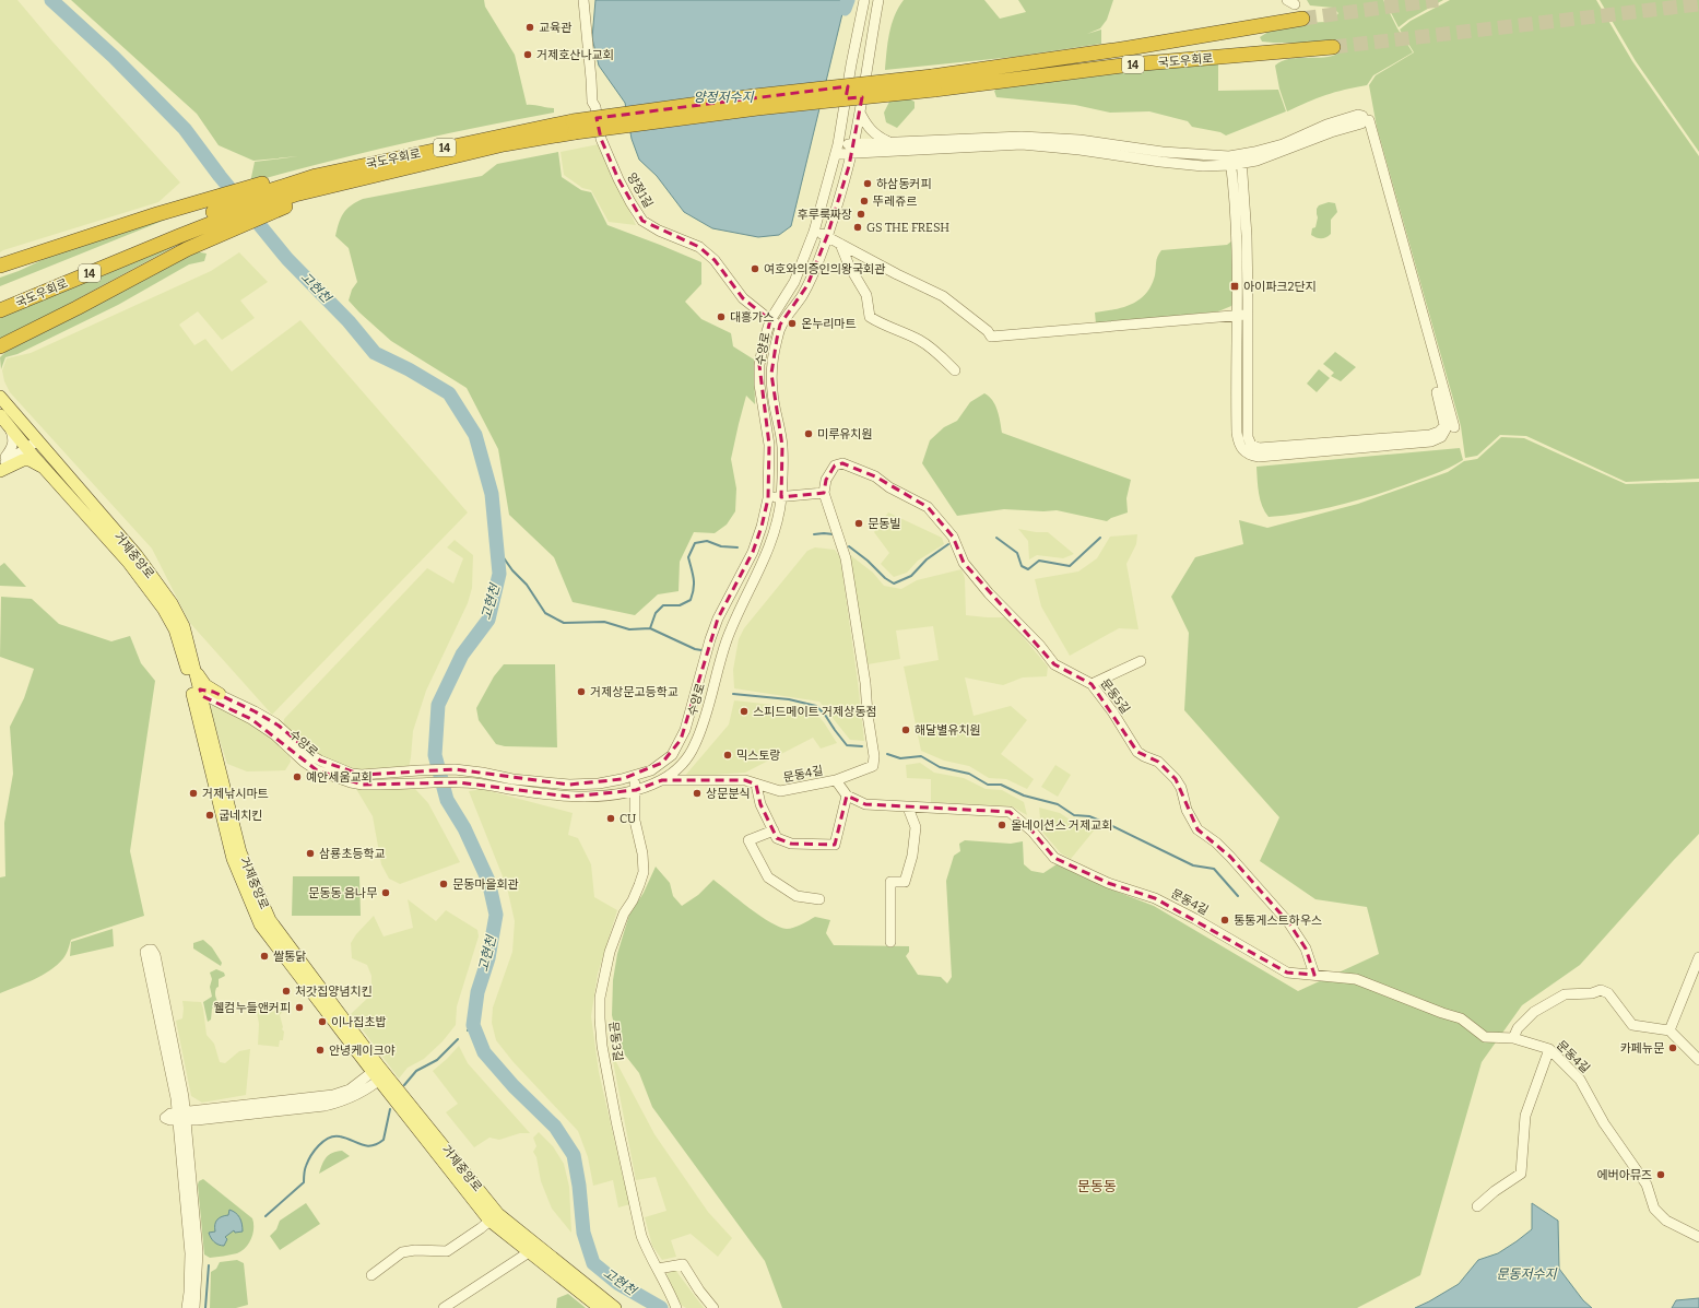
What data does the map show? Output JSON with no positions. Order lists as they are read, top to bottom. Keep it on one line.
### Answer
{"streets":{"highway":["국도우회로","14"],"main road":["거제중앙로"],"street":["양정1길","수양로","문동5길","문동4길","문동3길"]},"crossings":[["국도우회로","14"],["양정1길","수양로"],["수양로","거제중앙로"],["수양로","문동4길"],["수양로","문동3길"],["문동5길","문동4길"]],"districts":["문동동"],"water":["양정저수지","고현천","문동저수지"],"places":{"other":["교육관","거제호산나교회","하삼동커피","뚜레쥬르","후루룩짜장","GS THE FRESH","여호와의증인의왕국회관","대흥가스","온누리마트","미루유치원","문동빌","거제상문고등학교","스피드메이트 거제상동점","해달별유치원","믹스토랑","예안세움교회","거제낚시마트","상문분식","굽네치킨","CU","올네이션스 거제교회","삼룡초등학교","문동마을회관","문동동 음나무","통통게스트하우스","쌀통닭","처갓집양념치킨","웰컴누들앤커피","이나집초밥","카페뉴문","안녕케이크야","에버아뮤즈"],"transit":["아이파크2단지"]}}
